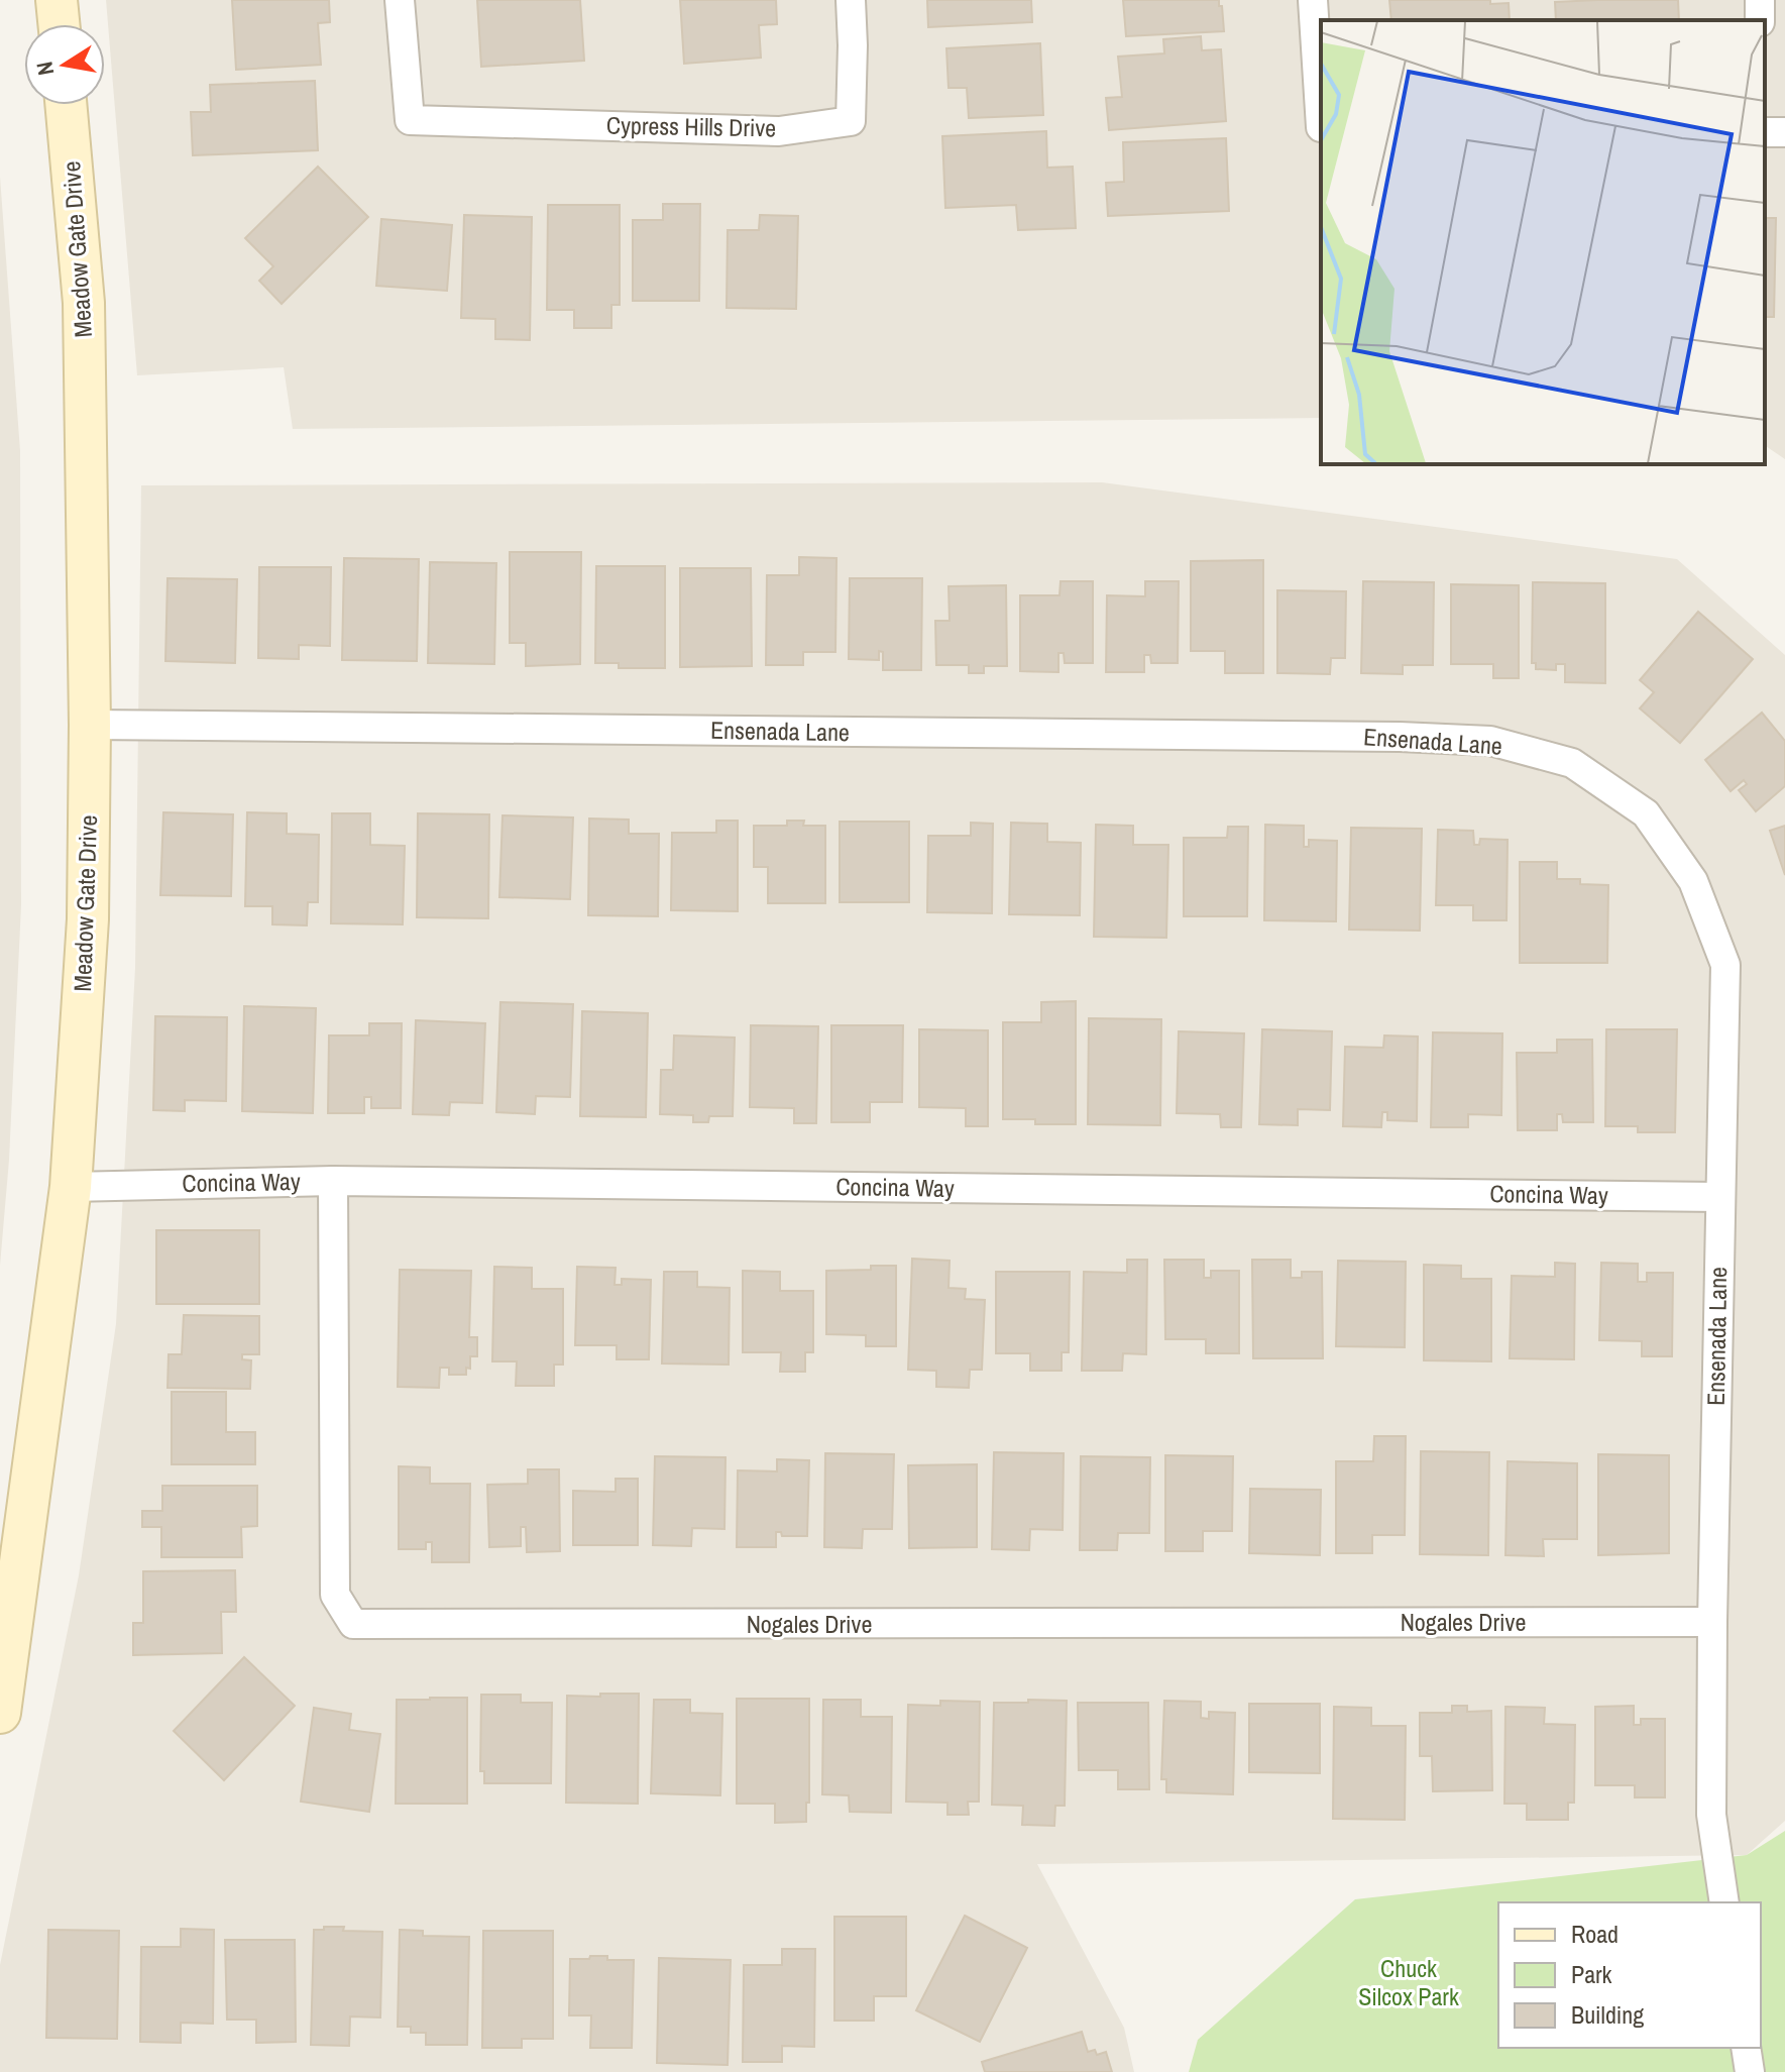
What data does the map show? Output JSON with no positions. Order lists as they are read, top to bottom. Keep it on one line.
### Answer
{"streets":{"street":["Cypress Hills Drive","Meadow Gate Drive","Ensenada Lane","Concina Way","Nogales Drive"]},"crossings":[["Meadow Gate Drive","Ensenada Lane"],["Meadow Gate Drive","Concina Way"],["Ensenada Lane","Concina Way"],["Ensenada Lane","Nogales Drive"],["Concina Way","Nogales Drive"]],"parks":["Chuck Silcox Park"],"legend":["Road","Park","Building"],"north":"left"}
